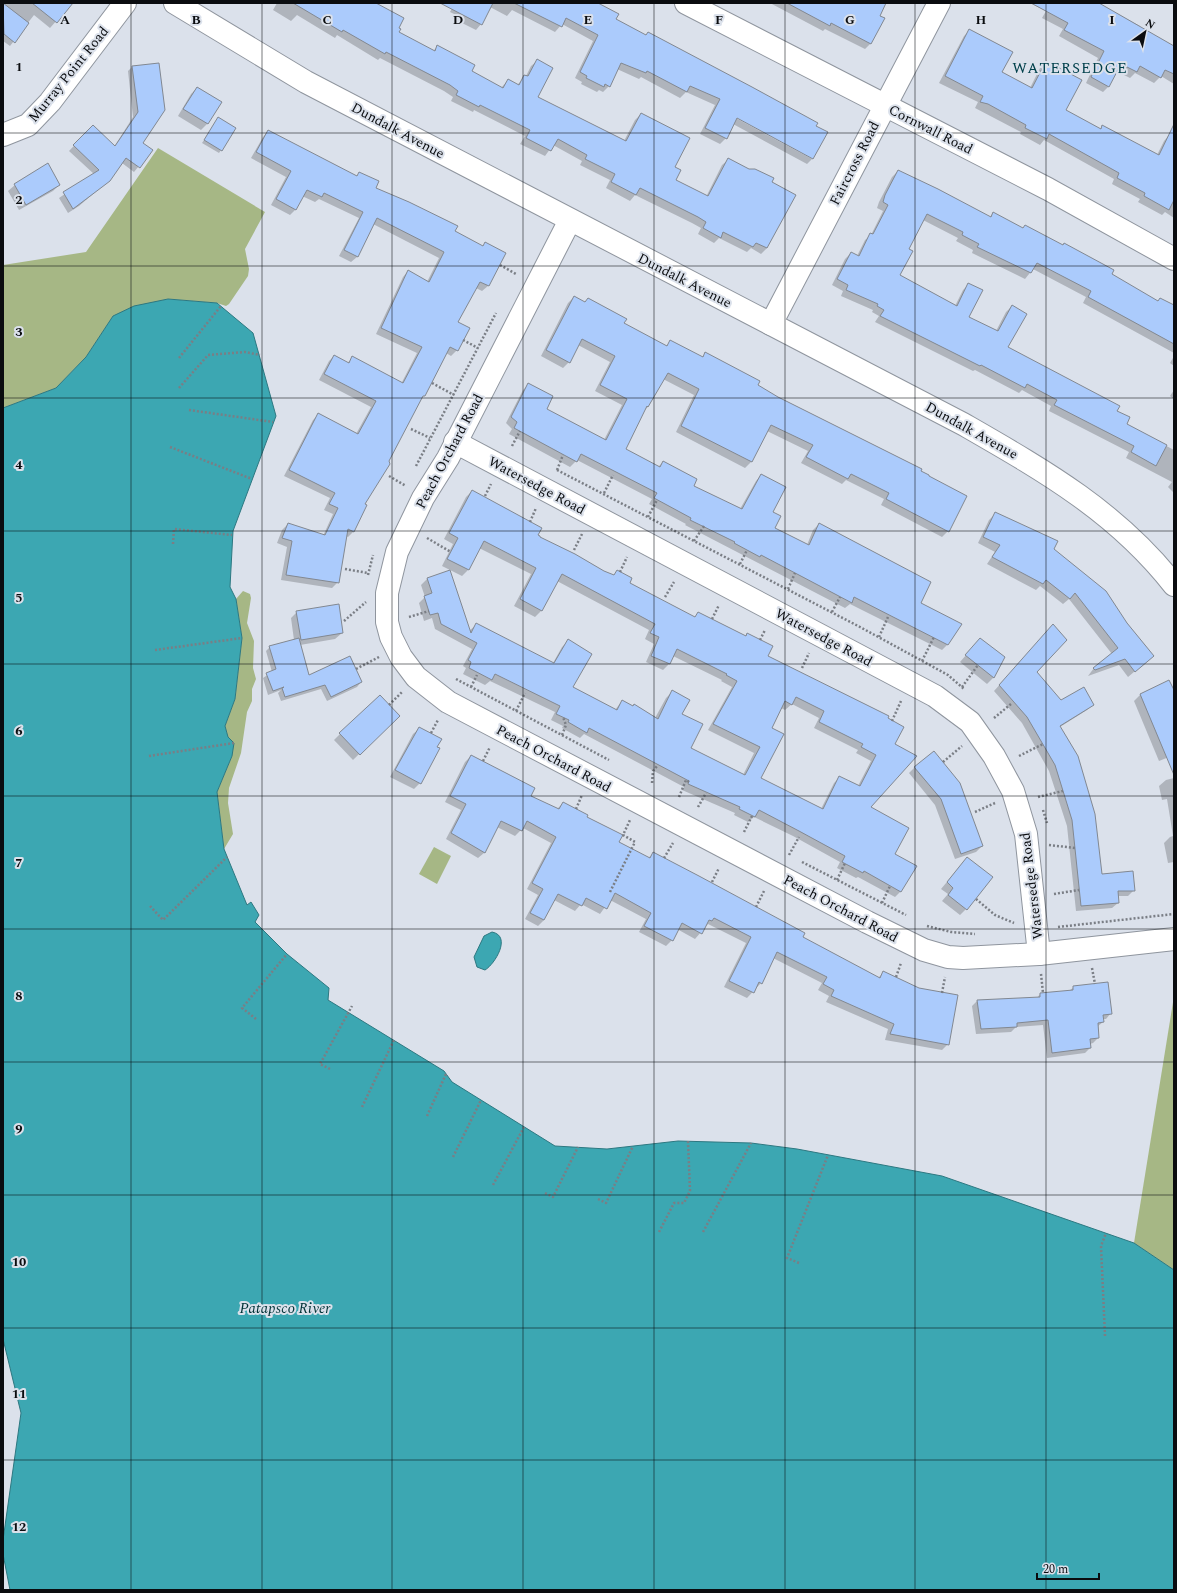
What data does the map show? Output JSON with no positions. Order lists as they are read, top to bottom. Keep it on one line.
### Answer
{"streets":{"street":["Murray Point Road","Cornwall Road","Dundalk Avenue","Faircross Road","Peach Orchard Road","Watersedge Road"]},"crossings":[["Cornwall Road","Faircross Road"],["Dundalk Avenue","Faircross Road"],["Dundalk Avenue","Peach Orchard Road"],["Peach Orchard Road","Watersedge Road"]],"districts":["WATERSEDGE"],"water":["Patapsco River"],"scale_bar":"20 m","north":"top right","grid":{"columns":["A","B","C","D","E","F","G","H","I"],"rows":["1","2","3","4","5","6","7","8","9","10","11","12"]}}
